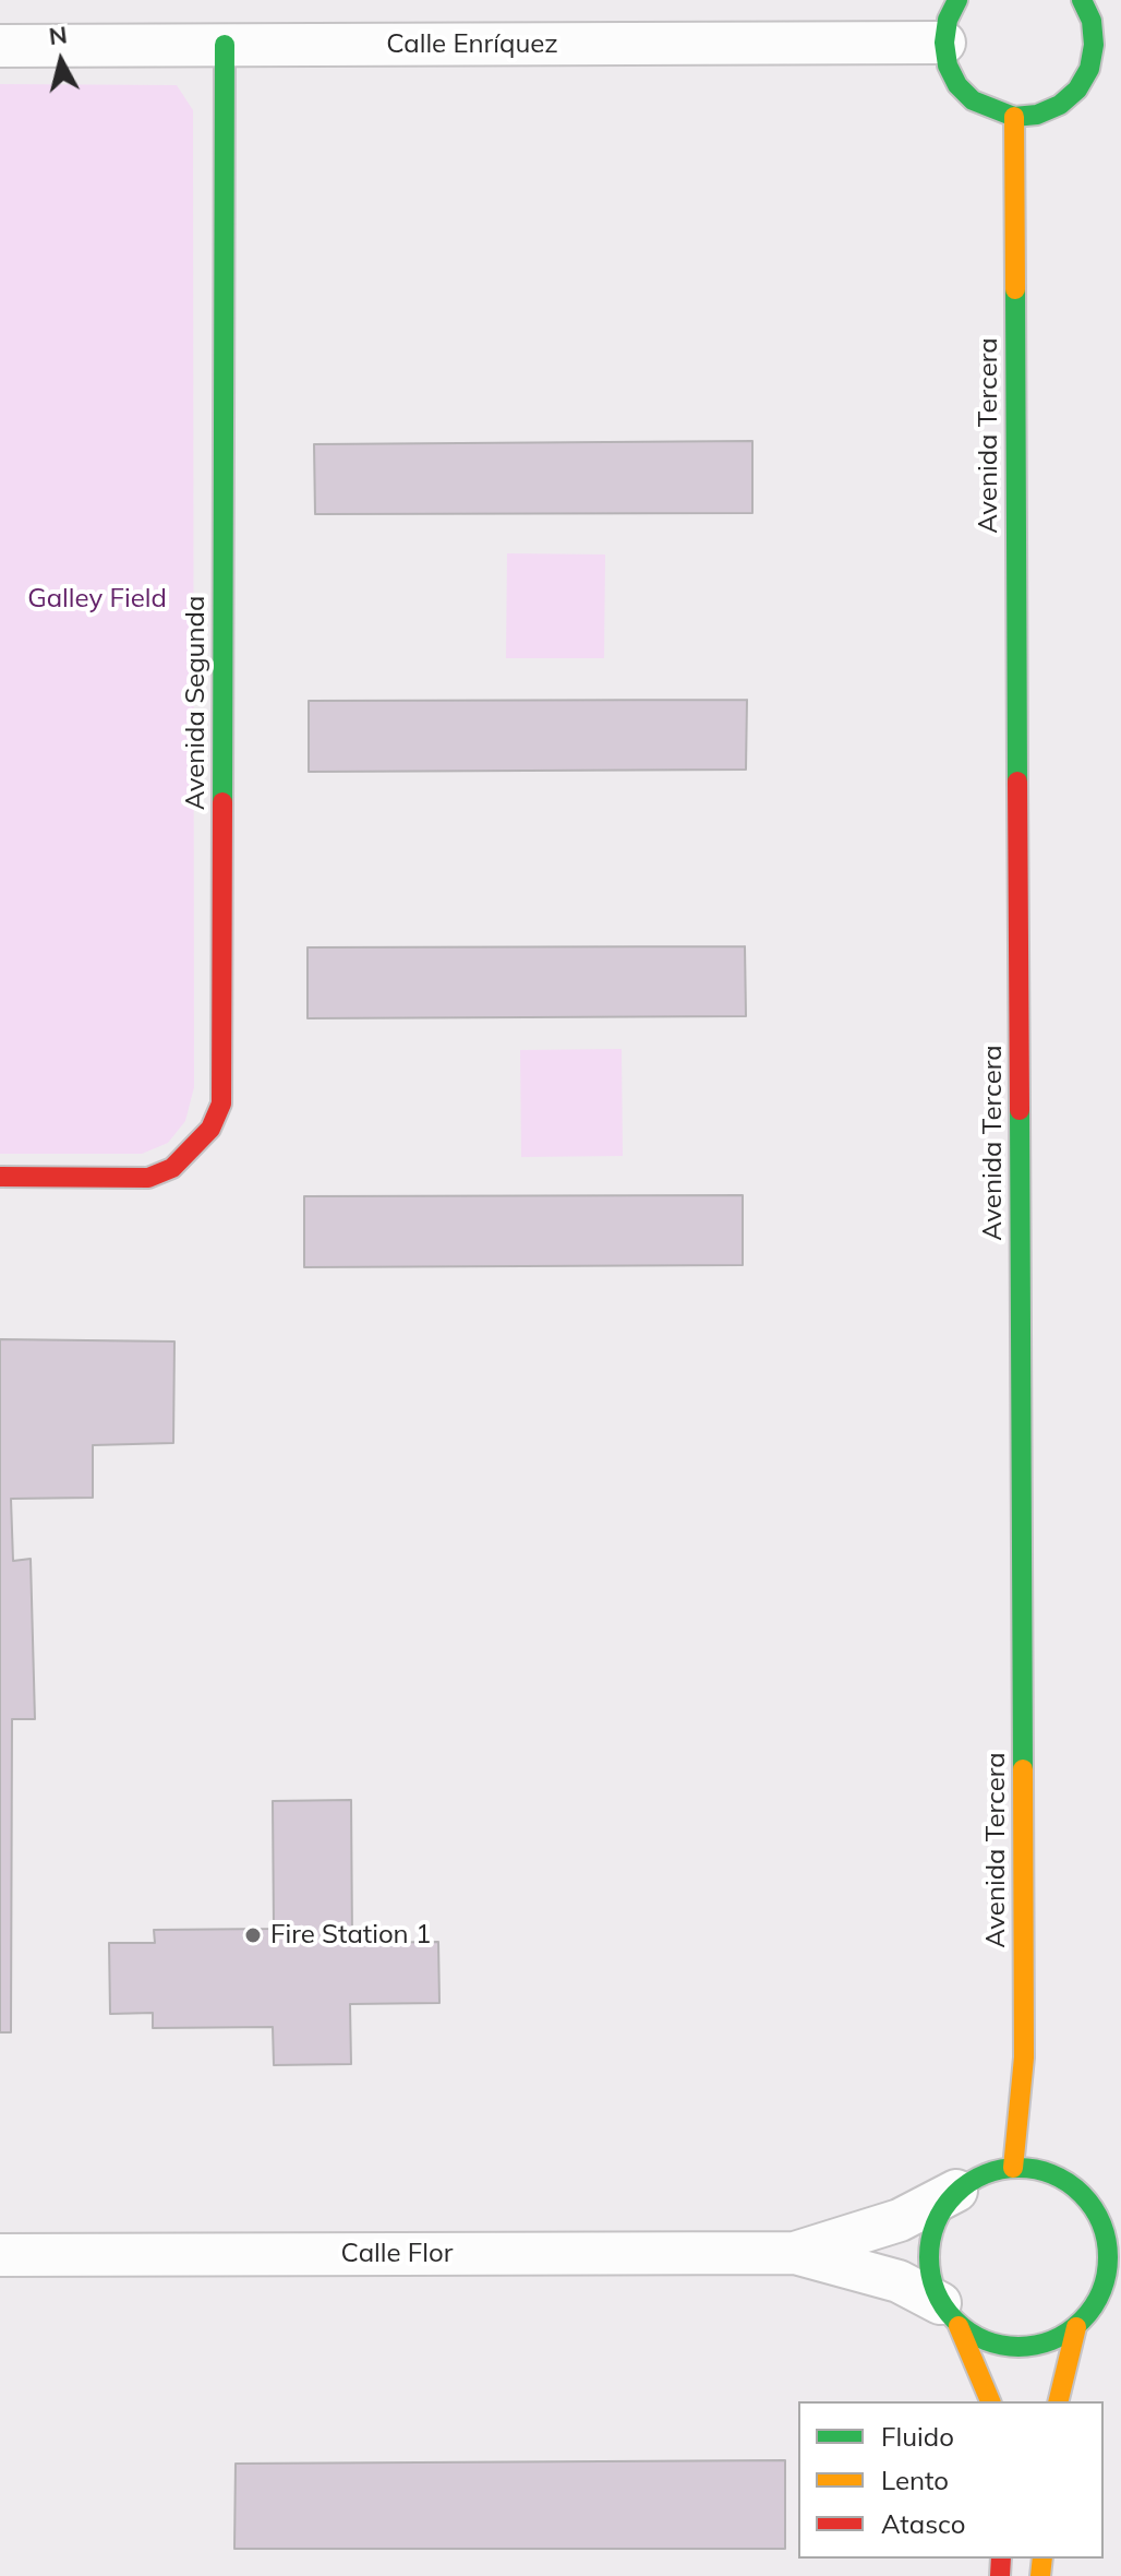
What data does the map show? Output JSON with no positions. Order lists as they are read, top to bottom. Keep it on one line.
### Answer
{"streets":{"street":["Calle Enríquez","Avenida Tercera","Avenida Segunda","Calle Flor"]},"crossings":[["Calle Enríquez","Avenida Segunda"],["Avenida Tercera","Calle Flor"]],"parks":["Galley Field"],"places":["Fire Station 1"],"legend":["Fluido","Lento","Atasco"],"north":"top"}
